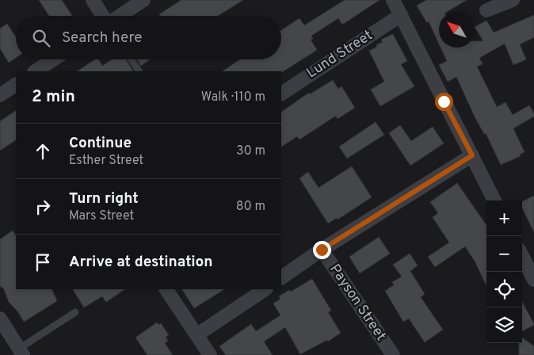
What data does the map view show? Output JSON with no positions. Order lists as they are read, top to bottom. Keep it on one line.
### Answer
{"streets":{"street":["Lund Street","Payson Street"]},"north":"top left","page":{"search":"Search here","heading":["2 min","Walk · 110 m"],"list":[["Continue","Esther Street","30 m"],["Turn right","Mars Street","80 m"],"Arrive at destination"],"map_buttons":["+","−"]}}
